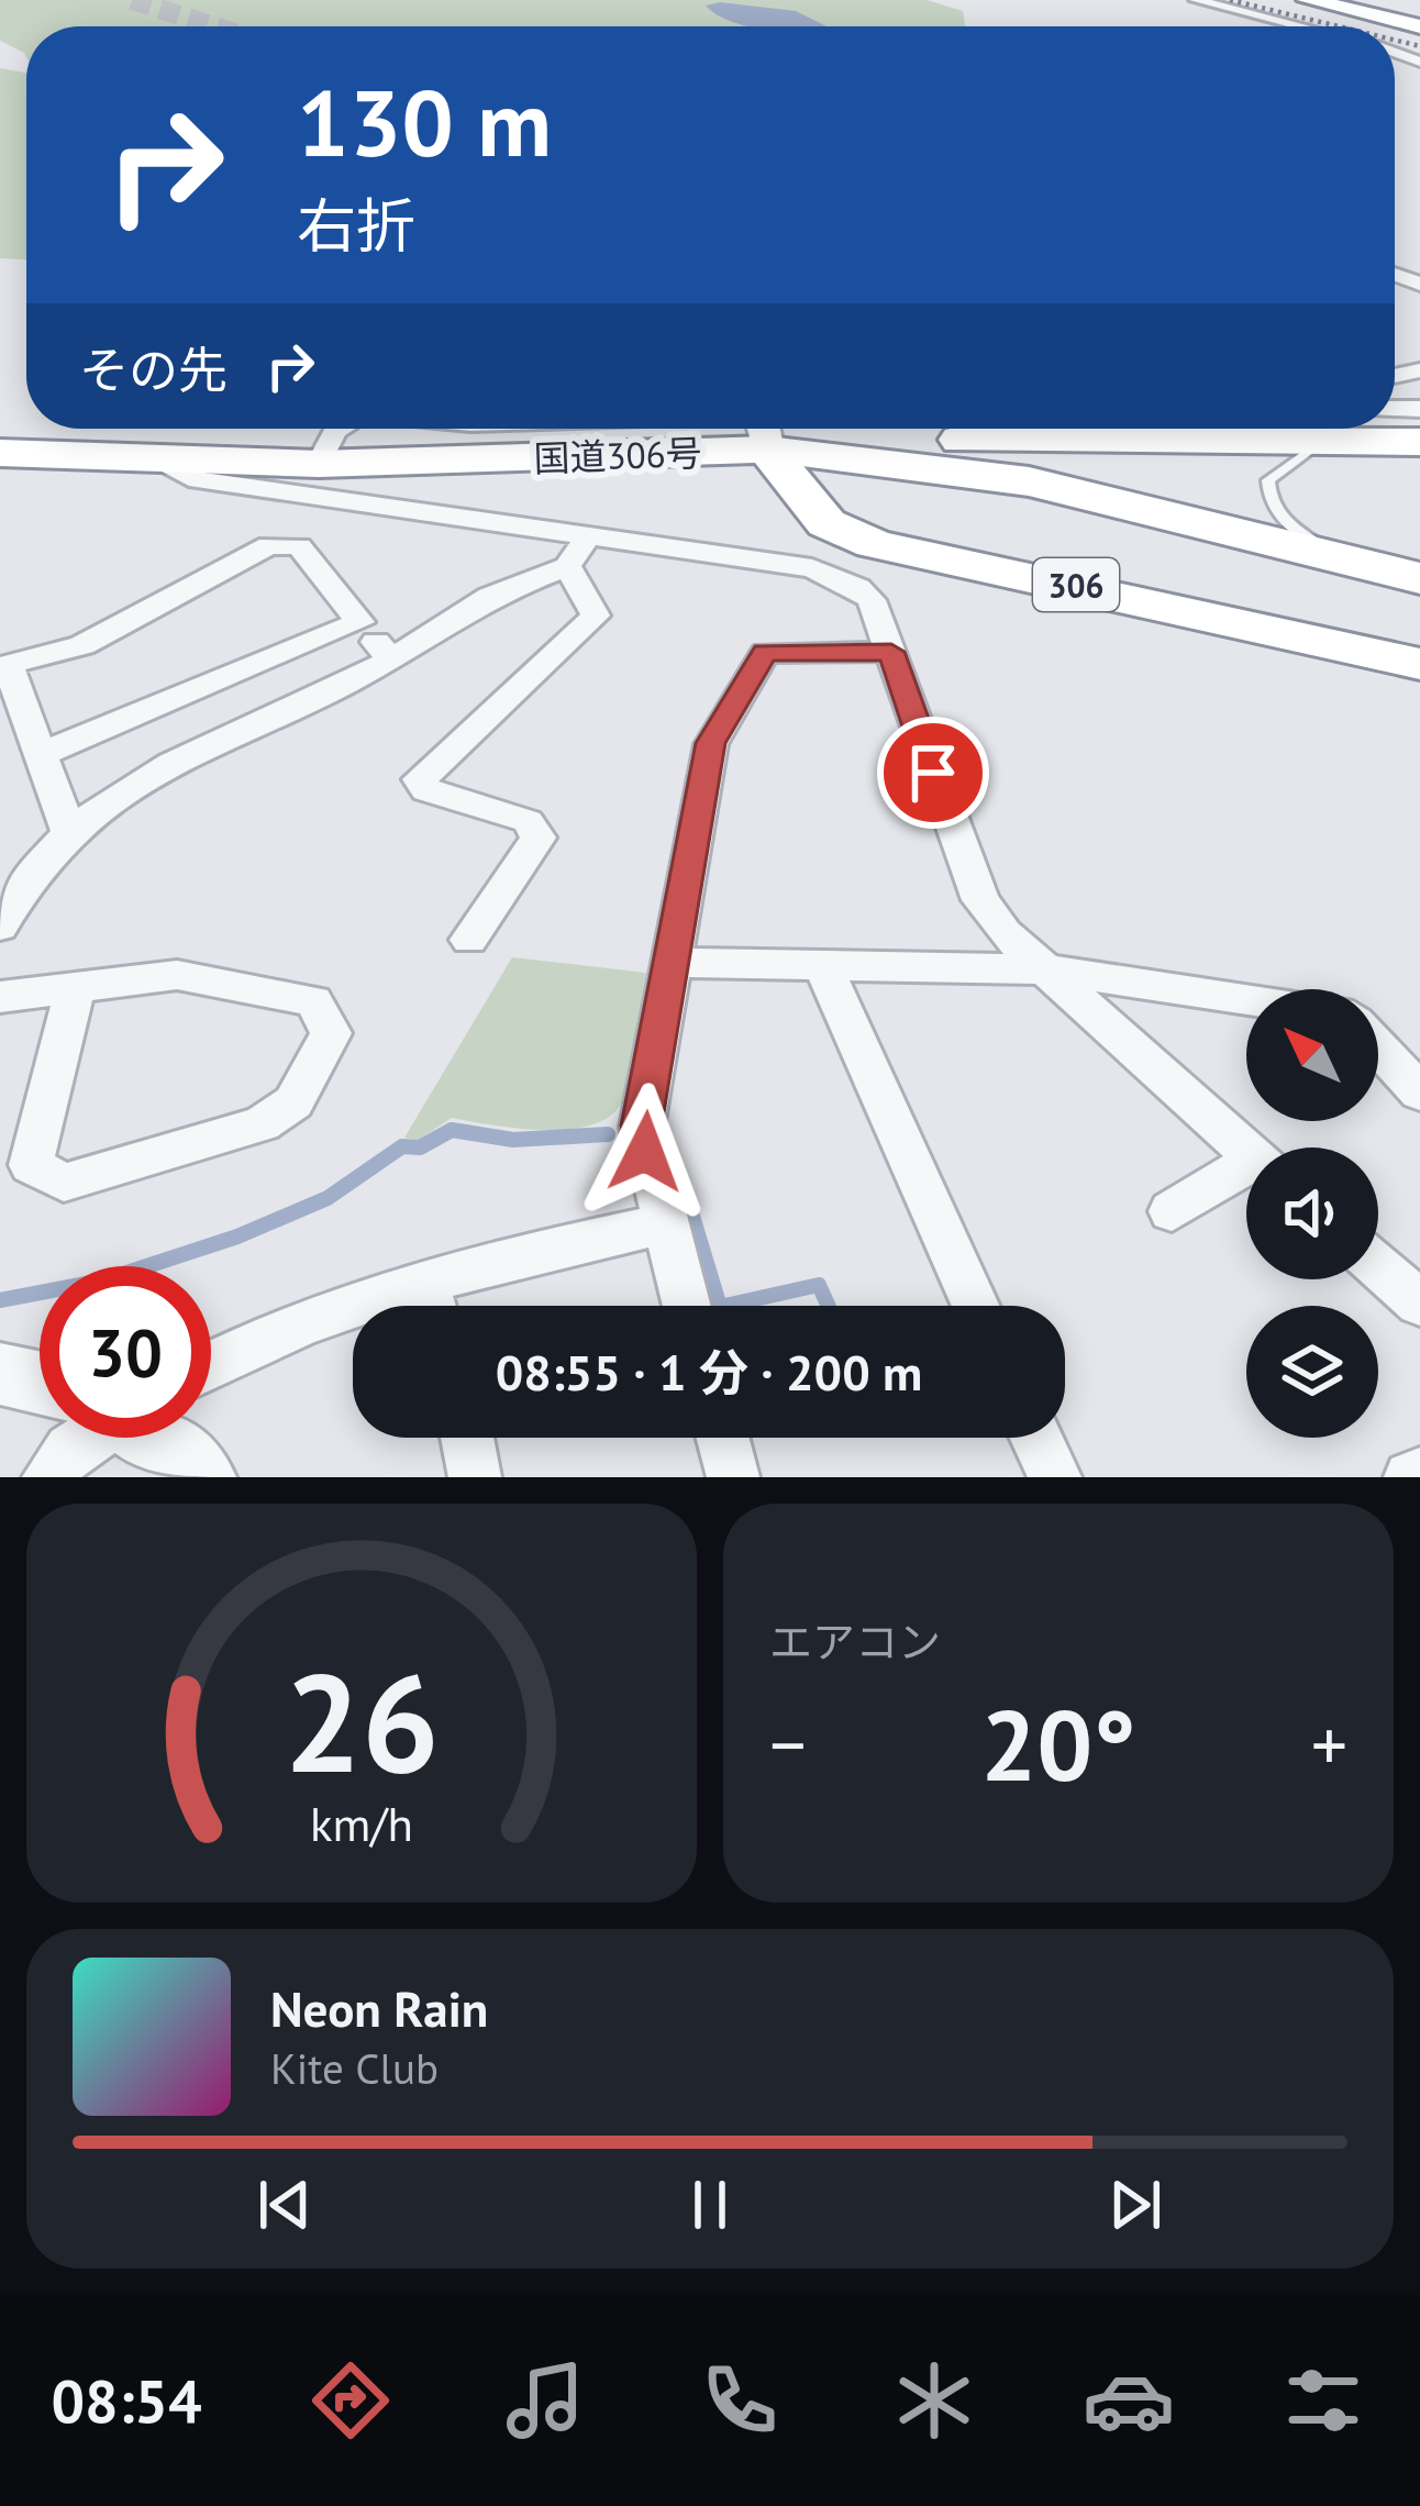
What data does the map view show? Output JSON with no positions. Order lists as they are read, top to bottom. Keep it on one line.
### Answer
{"streets":{"highway":["国道306号","306"]},"crossings":[["国道306号","306"]],"north":"top left","page":{"turn":["130 m","右折"],"then":"その先","limit":"30","trip":"08:55 · 1 分 · 200 m","tile":"エアコン","heat":["−","20°","+"],"song":["Neon Rain","Kite Club"],"tabs":"08:54","gauge":["26","km/h"]}}
